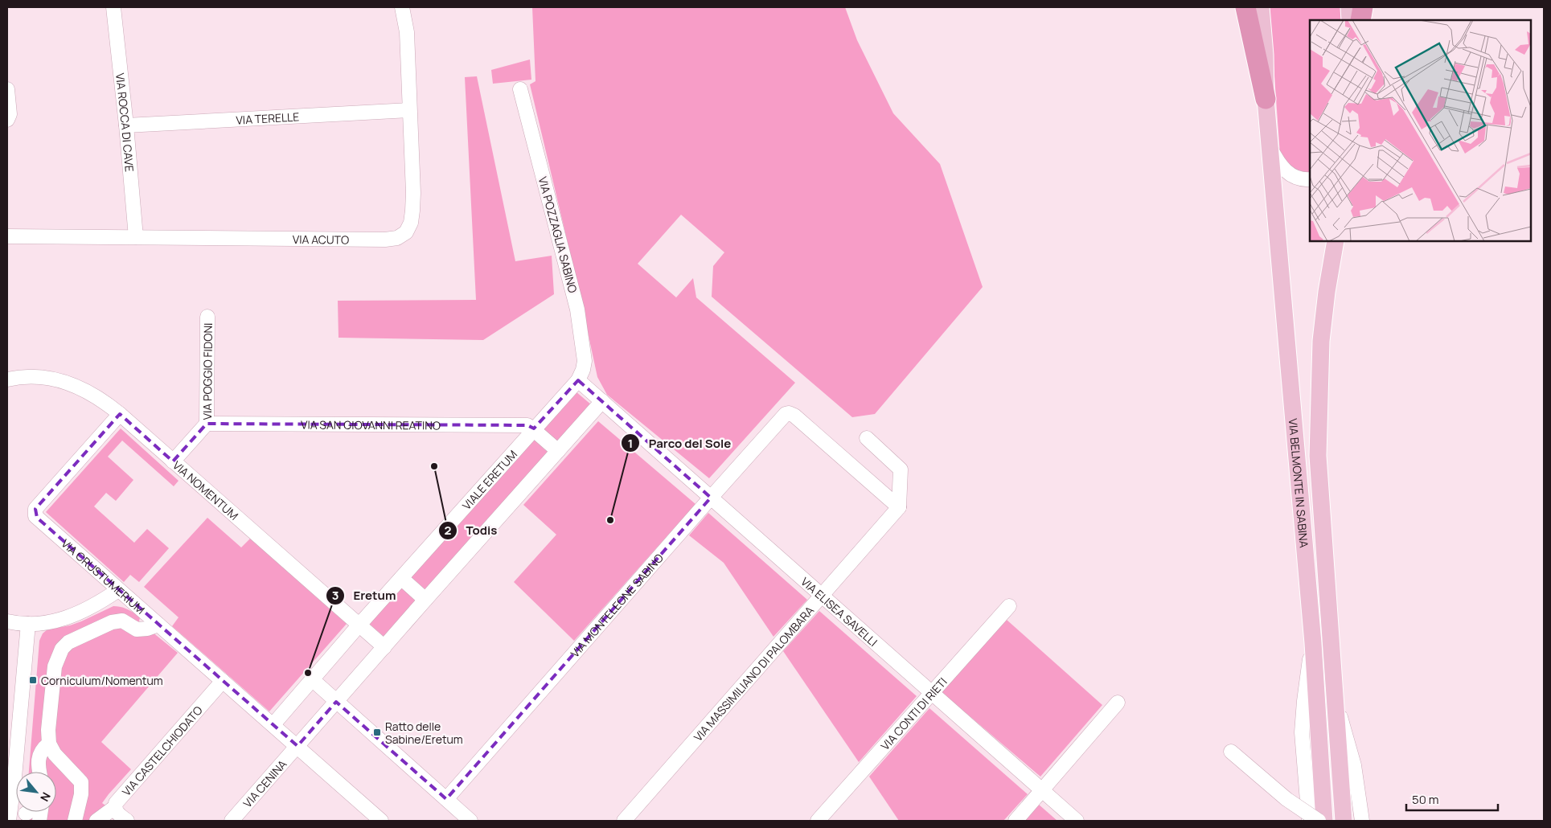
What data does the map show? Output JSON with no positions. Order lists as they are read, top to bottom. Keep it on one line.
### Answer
{"streets":{"main road":["VIA BELMONTE IN SABINA"],"street":["VIA TERELLE","VIA ROCCA DI CAVE","VIA POZZAGLIA SABINO","VIA ACUTO","VIA POGGIO FIDONI","VIA SAN GIOVANNI REATINO","VIALE ERETUM","VIA NOMENTUM","VIA CRUSTUMERIUM","VIA MONTELEONE SABINO","VIA ELISEA SAVELLI","VIA MASSIMILIANO DI PALOMBARA","VIA CONTI DI RIETI","VIA CASTELCHIODATO","VIA CENINA"]},"crossings":[["VIA TERELLE","VIA ROCCA DI CAVE"],["VIA TERELLE","VIA ACUTO"],["VIA ROCCA DI CAVE","VIA ACUTO"],["VIA POZZAGLIA SABINO","VIALE ERETUM"],["VIA POZZAGLIA SABINO","VIA ELISEA SAVELLI"],["VIA POGGIO FIDONI","VIA SAN GIOVANNI REATINO"],["VIA POGGIO FIDONI","VIA NOMENTUM"],["VIA SAN GIOVANNI REATINO","VIALE ERETUM"],["VIALE ERETUM","VIA NOMENTUM"],["VIALE ERETUM","VIA CRUSTUMERIUM"],["VIALE ERETUM","VIA ELISEA SAVELLI"],["VIA NOMENTUM","VIA CRUSTUMERIUM"],["VIA CRUSTUMERIUM","VIA CASTELCHIODATO"],["VIA CRUSTUMERIUM","VIA CENINA"],["VIA MONTELEONE SABINO","VIA ELISEA SAVELLI"],["VIA MONTELEONE SABINO","VIA MASSIMILIANO DI PALOMBARA"],["VIA ELISEA SAVELLI","VIA MASSIMILIANO DI PALOMBARA"],["VIA ELISEA SAVELLI","VIA CONTI DI RIETI"]],"places":{"other":["Todis","Parco del Sole","Eretum"],"transit":["Corniculum/Nomentum","Ratto delle Sabine/Eretum"]},"scale_bar":"50 m","north":"bottom right"}
